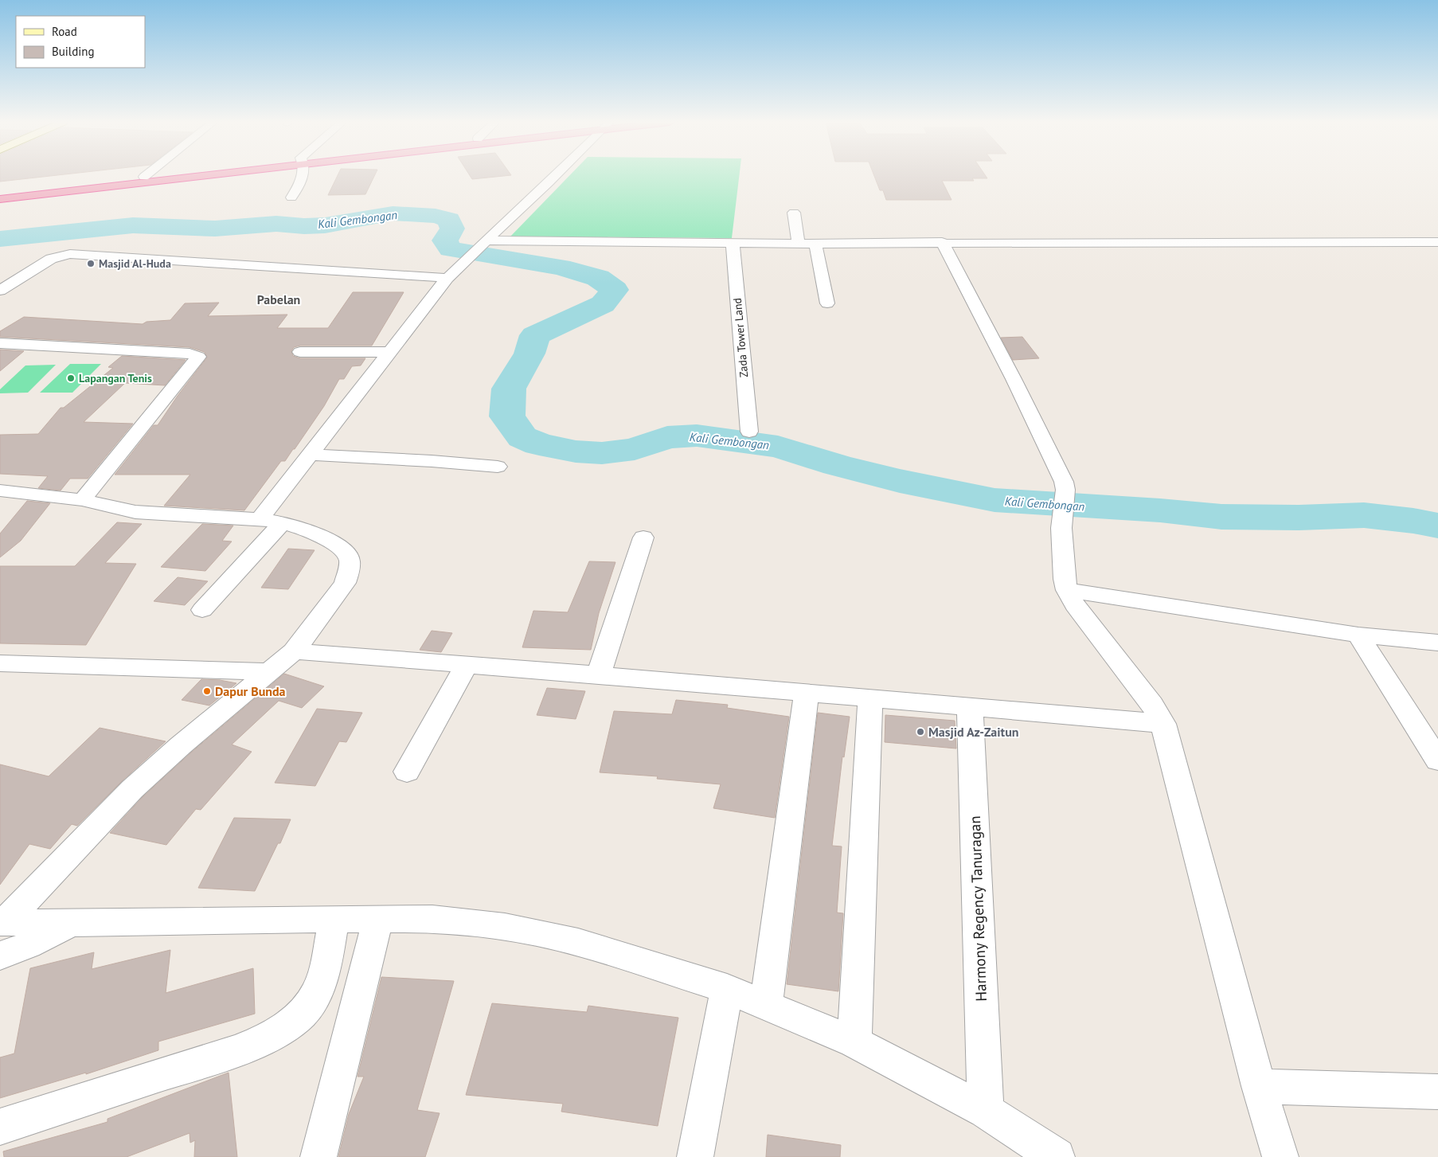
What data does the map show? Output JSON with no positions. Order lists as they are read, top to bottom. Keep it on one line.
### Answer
{"streets":{"street":["Zada Tower Land","Harmony Regency Tanuragan"]},"districts":["Pabelan"],"water":["Kali Gembongan"],"places":["Masjid Al-Huda","Lapangan Tenis","Dapur Bunda","Masjid Az-Zaitun"],"legend":["Road","Building"]}
